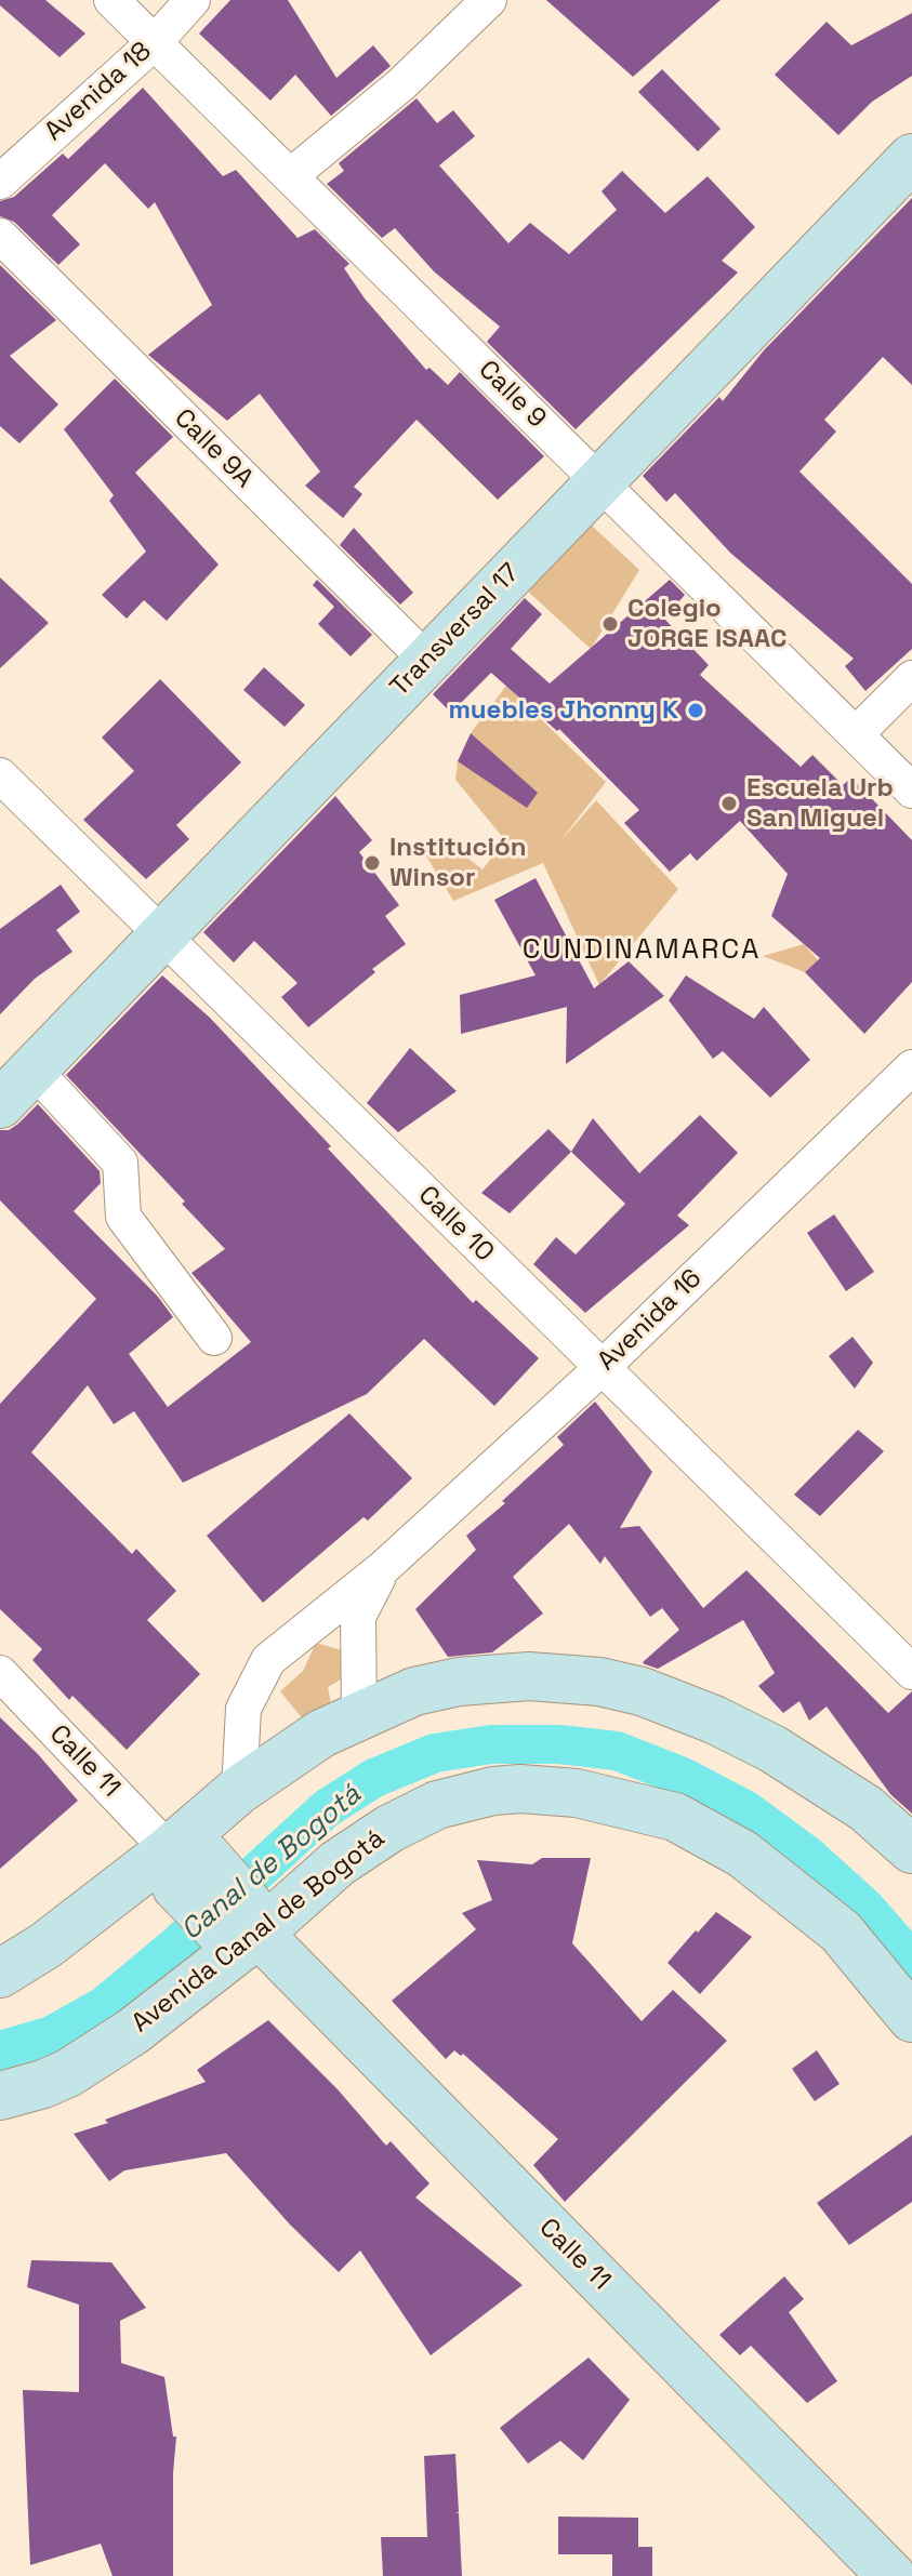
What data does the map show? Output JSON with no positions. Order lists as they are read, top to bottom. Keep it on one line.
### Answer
{"streets":{"main road":["Transversal 17","Calle 11","Avenida Canal de Bogotá"],"street":["Avenida 18","Calle 9","Calle 9A","Calle 10","Avenida 16"]},"crossings":[["Avenida 18","Calle 9"],["Calle 9","Transversal 17"],["Calle 9A","Transversal 17"],["Transversal 17","Calle 10"],["Calle 10","Avenida 16"],["Calle 11","Avenida Canal de Bogotá"]],"districts":["CUNDINAMARCA"],"water":["Canal de Bogotá"],"places":["Colegio JORGE ISAAC","muebles Jhonny K","Escuela Urb San Miguel","Institución Winsor"]}
